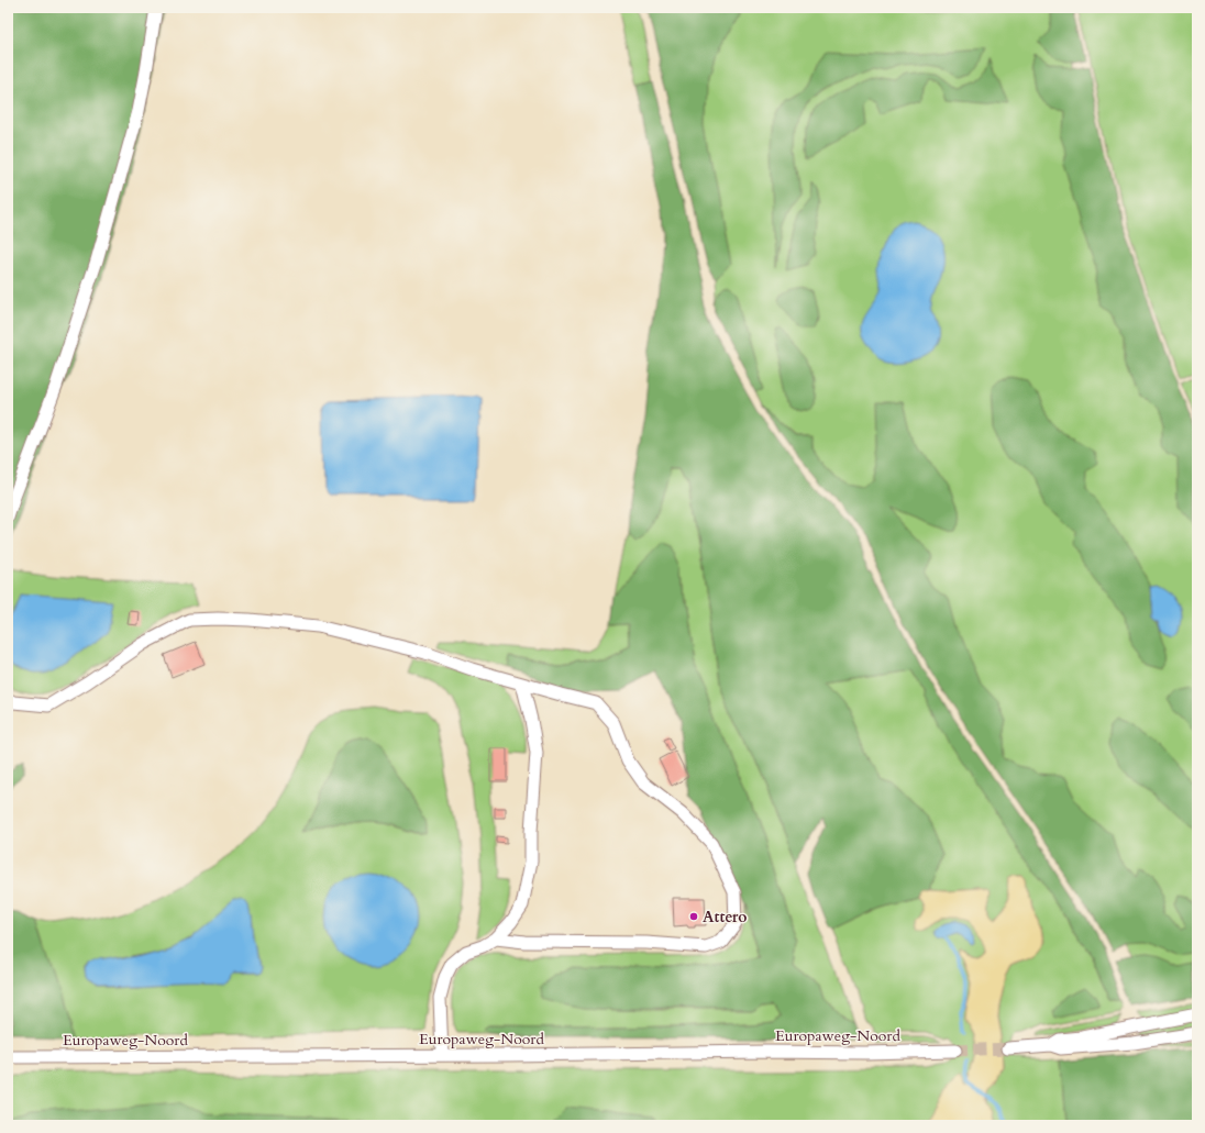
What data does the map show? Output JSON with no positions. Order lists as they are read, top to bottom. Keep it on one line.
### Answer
{"streets":{"street":["Europaweg-Noord"]},"places":["Attero"]}
